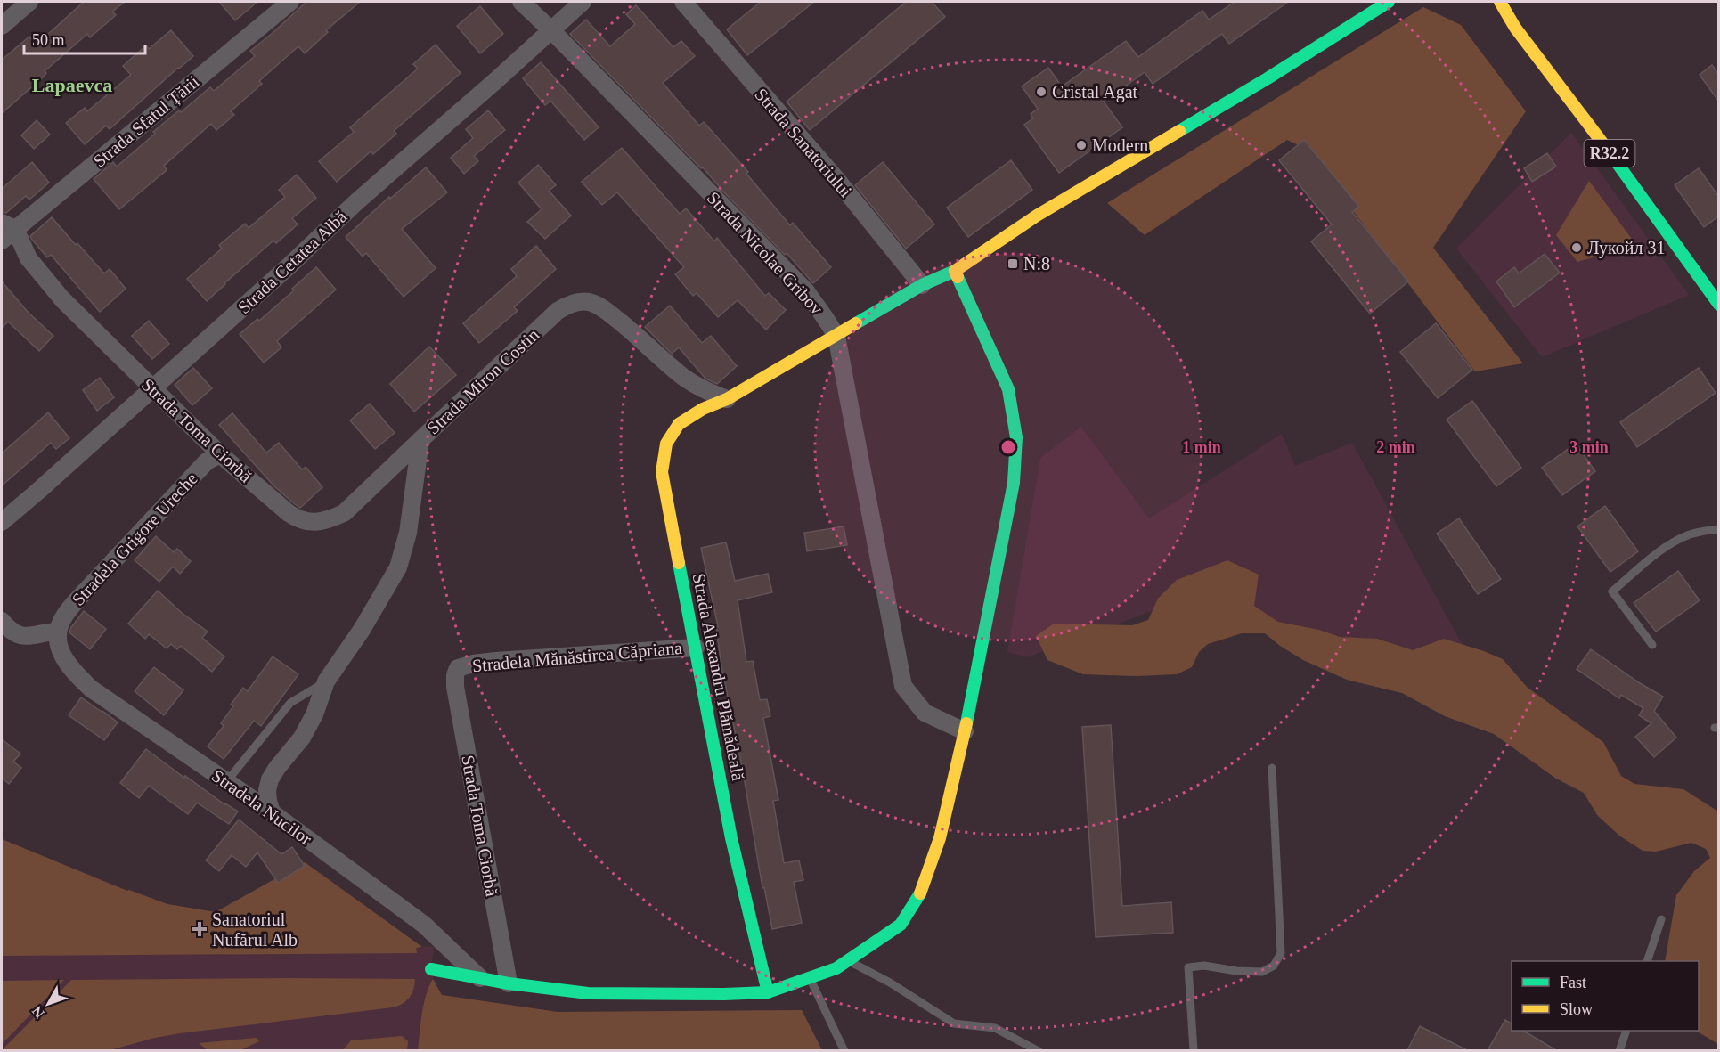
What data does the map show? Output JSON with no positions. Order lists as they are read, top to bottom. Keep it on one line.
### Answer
{"streets":{"street":["Strada Sfatul Țării","Strada Sanatoriului","R32.2","Strada Nicolae Gribov","Strada Cetatea Albă","Strada Miron Costin","Strada Toma Ciorbă","Stradela Grigore Ureche","Stradela Mănăstirea Căpriana","Strada Alexandru Plămădeală","Stradela Nucilor"]},"crossings":[["Strada Sfatul Țării","Strada Toma Ciorbă"],["Strada Sanatoriului","Strada Alexandru Plămădeală"],["Strada Nicolae Gribov","Strada Cetatea Albă"],["Strada Nicolae Gribov","Strada Alexandru Plămădeală"],["Strada Cetatea Albă","Strada Toma Ciorbă"],["Strada Miron Costin","Strada Toma Ciorbă"],["Strada Miron Costin","Strada Alexandru Plămădeală"],["Strada Miron Costin","Stradela Nucilor"],["Strada Toma Ciorbă","Stradela Grigore Ureche"],["Strada Toma Ciorbă","Stradela Mănăstirea Căpriana"],["Stradela Grigore Ureche","Stradela Nucilor"],["Stradela Mănăstirea Căpriana","Strada Alexandru Plămădeală"]],"districts":["Lapaevca"],"places":{"other":["Cristal Agat","Modern","Лукойл 31"],"transit":["N:8"],"health":["Sanatoriul Nufărul Alb"]},"legend":["Fast","Slow"],"scale_bar":"50 m","north":"bottom left","rings":["1 min","2 min","3 min"]}
